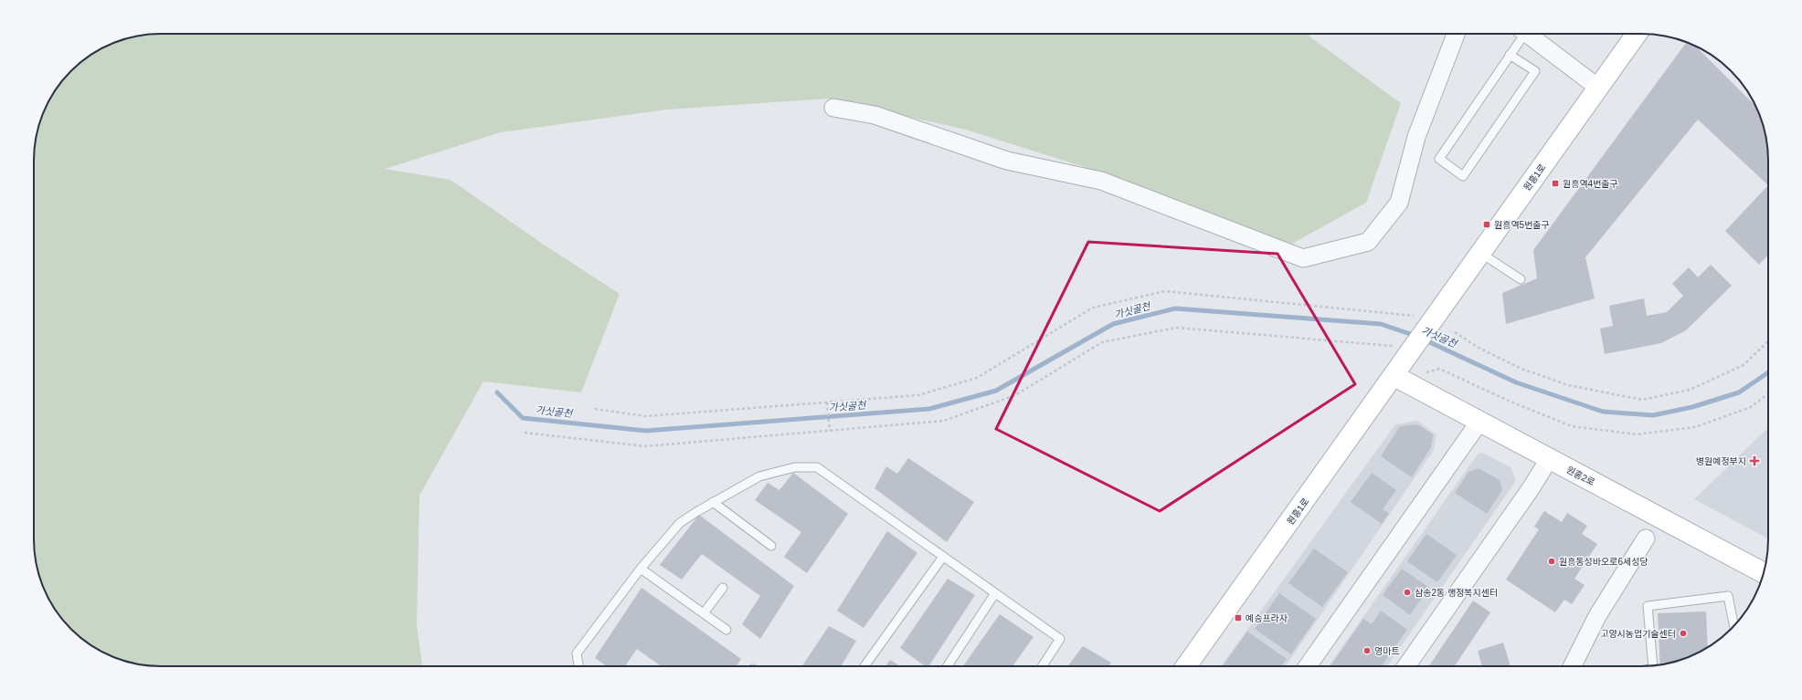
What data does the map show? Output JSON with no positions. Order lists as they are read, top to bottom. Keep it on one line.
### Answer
{"streets":{"street":["원흥1로","원흥2로"]},"crossings":[["원흥1로","원흥2로"]],"water":["가싯골천"],"places":{"transit":["원흥역4번출구","원흥역5번출구","예승프라자"],"health":["병원예정부지"],"other":["원흥동성바오로6세성당","삼송2동 행정복지센터","고양시농업기술센터","영마트"]}}
